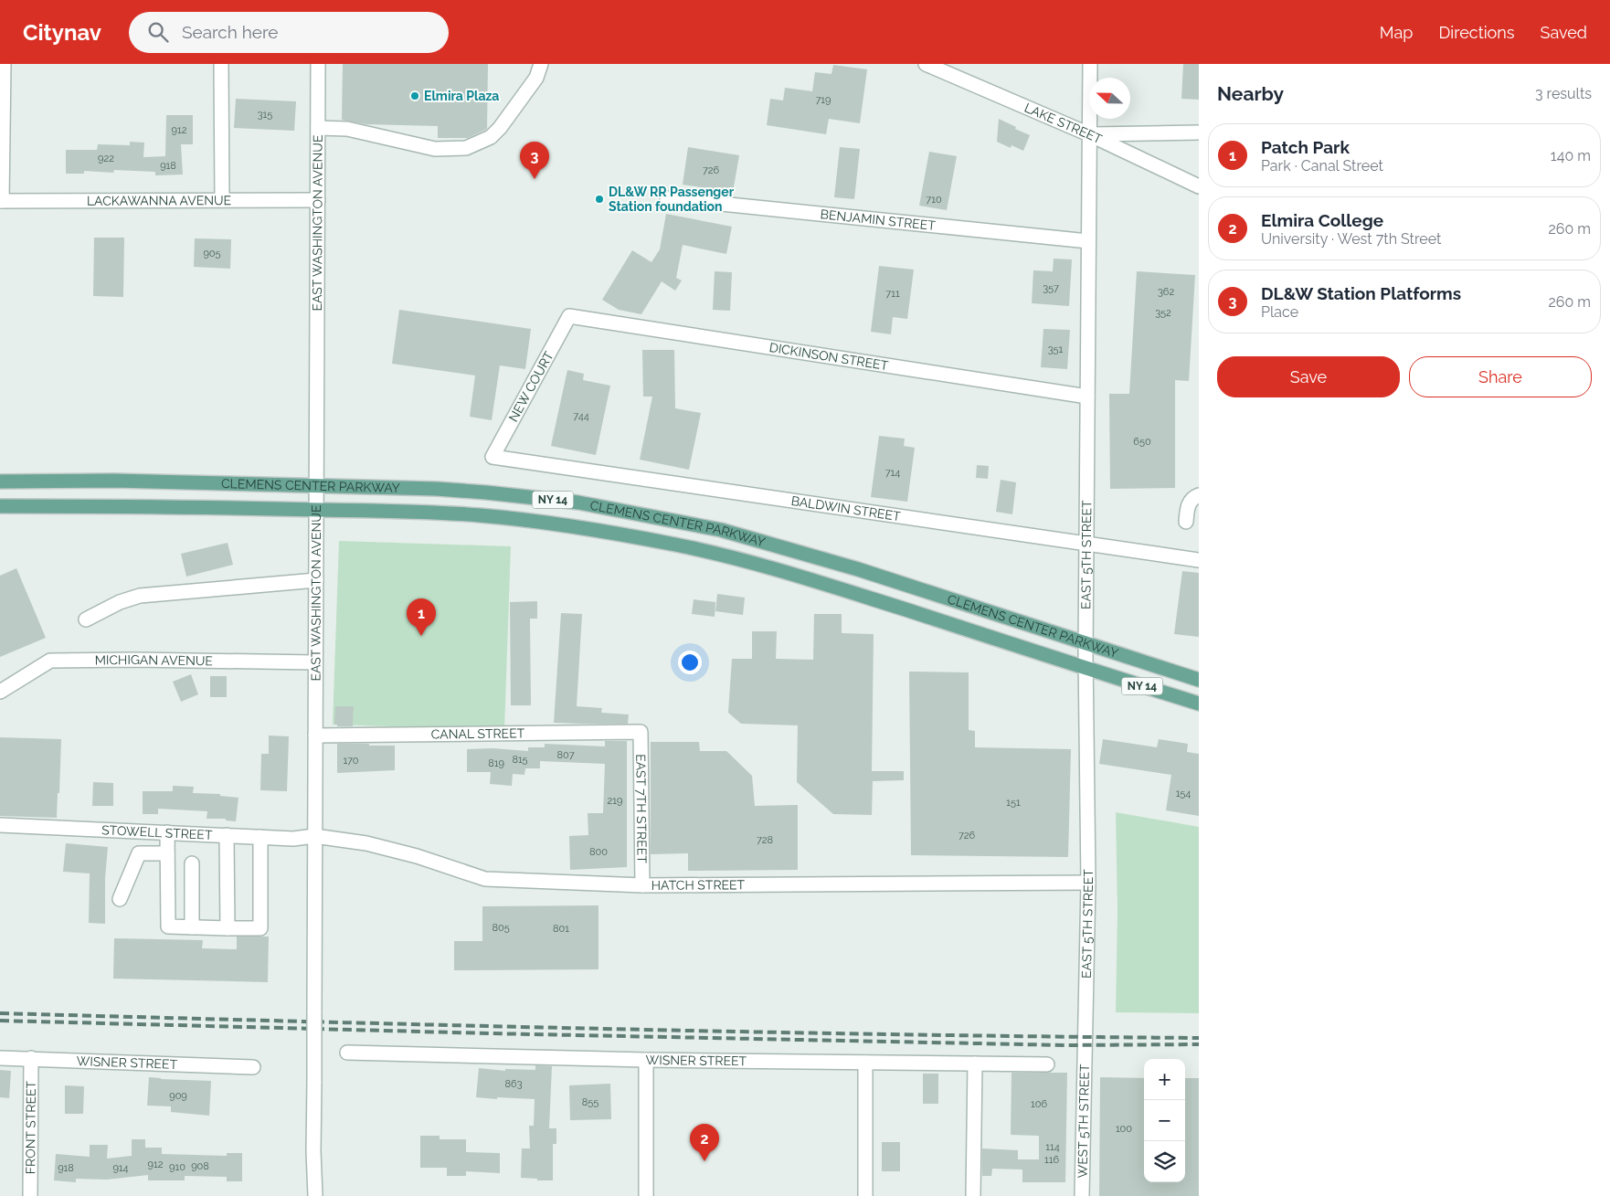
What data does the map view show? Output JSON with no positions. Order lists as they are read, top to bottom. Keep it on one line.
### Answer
{"streets":{"main road":["CLEMENS CENTER PARKWAY","NY 14"],"street":["LAKE STREET","LACKAWANNA AVENUE","BENJAMIN STREET","EAST WASHINGTON AVENUE","DICKINSON STREET","NEW COURT","BALDWIN STREET","EAST 5TH STREET","MICHIGAN AVENUE","CANAL STREET","EAST 7TH STREET","STOWELL STREET","HATCH STREET","WISNER STREET","WEST 5TH STREET","FRONT STREET"]},"crossings":[["LAKE STREET","EAST 5TH STREET"],["LACKAWANNA AVENUE","EAST WASHINGTON AVENUE"],["BENJAMIN STREET","EAST 5TH STREET"],["EAST WASHINGTON AVENUE","CLEMENS CENTER PARKWAY"],["EAST WASHINGTON AVENUE","MICHIGAN AVENUE"],["EAST WASHINGTON AVENUE","CANAL STREET"],["EAST WASHINGTON AVENUE","STOWELL STREET"],["EAST WASHINGTON AVENUE","HATCH STREET"],["DICKINSON STREET","NEW COURT"],["DICKINSON STREET","EAST 5TH STREET"],["NEW COURT","BALDWIN STREET"],["CLEMENS CENTER PARKWAY","EAST 5TH STREET"],["BALDWIN STREET","EAST 5TH STREET"],["EAST 5TH STREET","HATCH STREET"],["EAST 5TH STREET","WEST 5TH STREET"],["CANAL STREET","EAST 7TH STREET"],["EAST 7TH STREET","HATCH STREET"],["STOWELL STREET","HATCH STREET"],["WISNER STREET","FRONT STREET"]],"places":["Elmira Plaza","DL&W RR Passenger Station foundation"],"house_numbers":["719","315","912","922","918","726","710","905","357","362","711","352","351","744","650","714","807","815","170","819","154","219","151","726","728","800","805","801","863","909","855","106","100","114","116","912","908","910","918","914"],"north":"left","page":{"header":"Citynav","search":"Search here","nav":["Map","Directions","Saved"],"heading":["Nearby","3 results"],"list":[{"mark":"1","name":"Patch Park","note":"Park · Canal Street","value":"140 m"},{"mark":"2","name":"Elmira College","note":"University · West 7th Street","value":"260 m"},{"mark":"3","name":"DL&W Station Platforms","note":"Place","value":"260 m"}],"pins":["3","1","2"],"buttons":["Save","Share"],"map_buttons":["+","−"]}}
